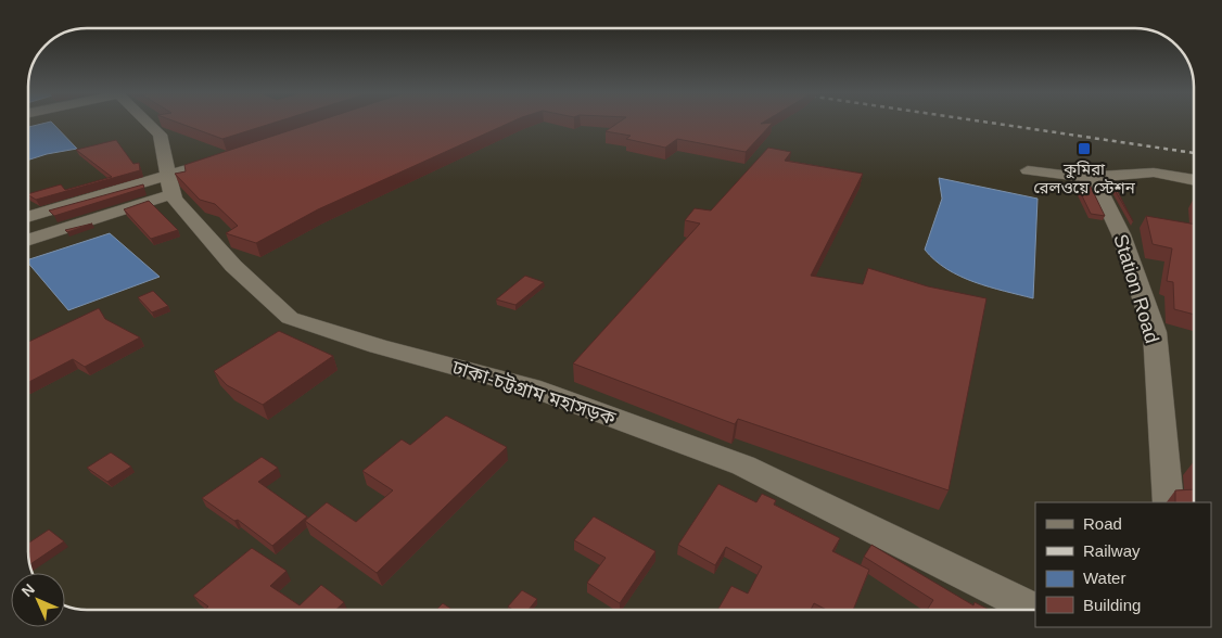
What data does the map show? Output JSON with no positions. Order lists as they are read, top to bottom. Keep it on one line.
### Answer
{"streets":{"street":["Station Road","ঢাকা-চট্টগ্রাম মহাসড়ক"]},"places":{"transit":["কুমিরা রেলওয়ে স্টেশন"]},"legend":["Road","Railway","Water","Building"],"north":"top left"}
